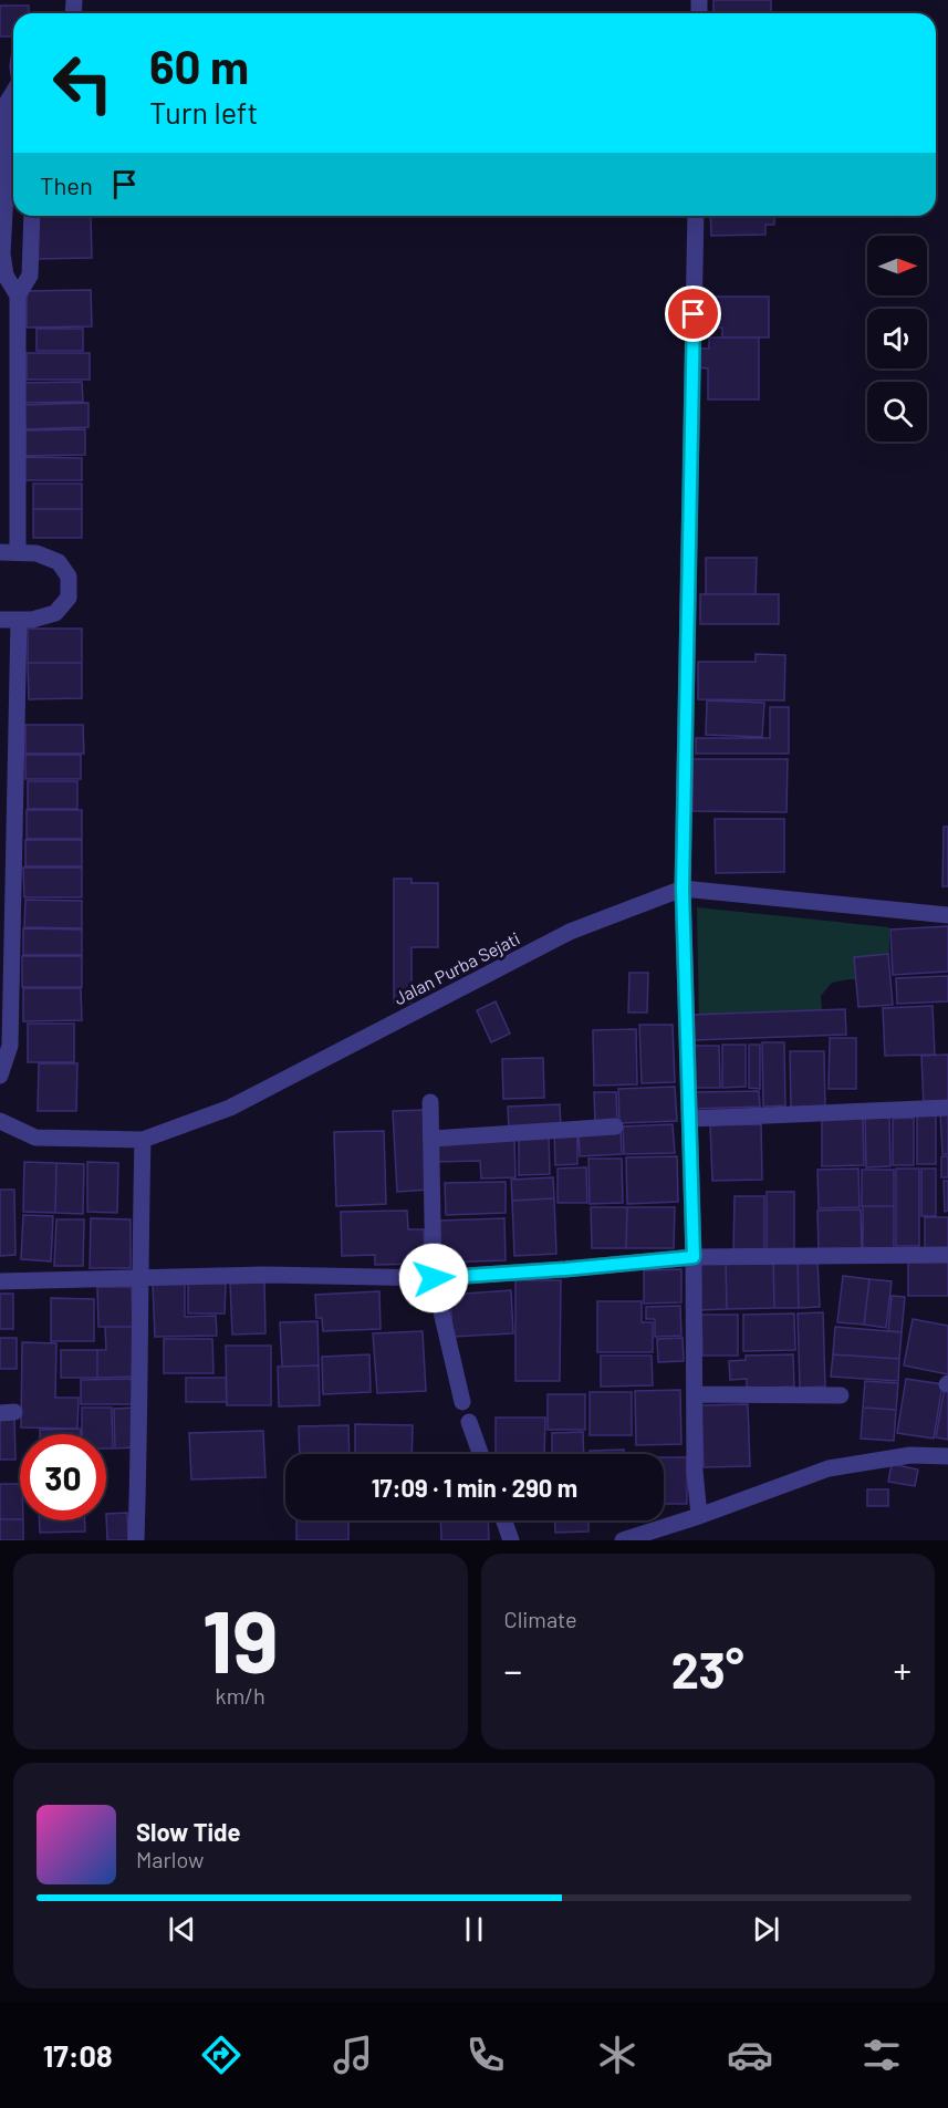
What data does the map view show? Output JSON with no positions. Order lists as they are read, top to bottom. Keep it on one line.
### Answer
{"streets":{"street":["Jalan Purba Sejati"]},"north":"right","page":{"turn":["60 m","Turn left"],"then":"Then","limit":"30","trip":"17:09 · 1 min · 290 m","tile":[["19","km/h"],"Climate"],"heat":["−","23°","+"],"song":["Slow Tide","Marlow"],"tabs":"17:08"}}
